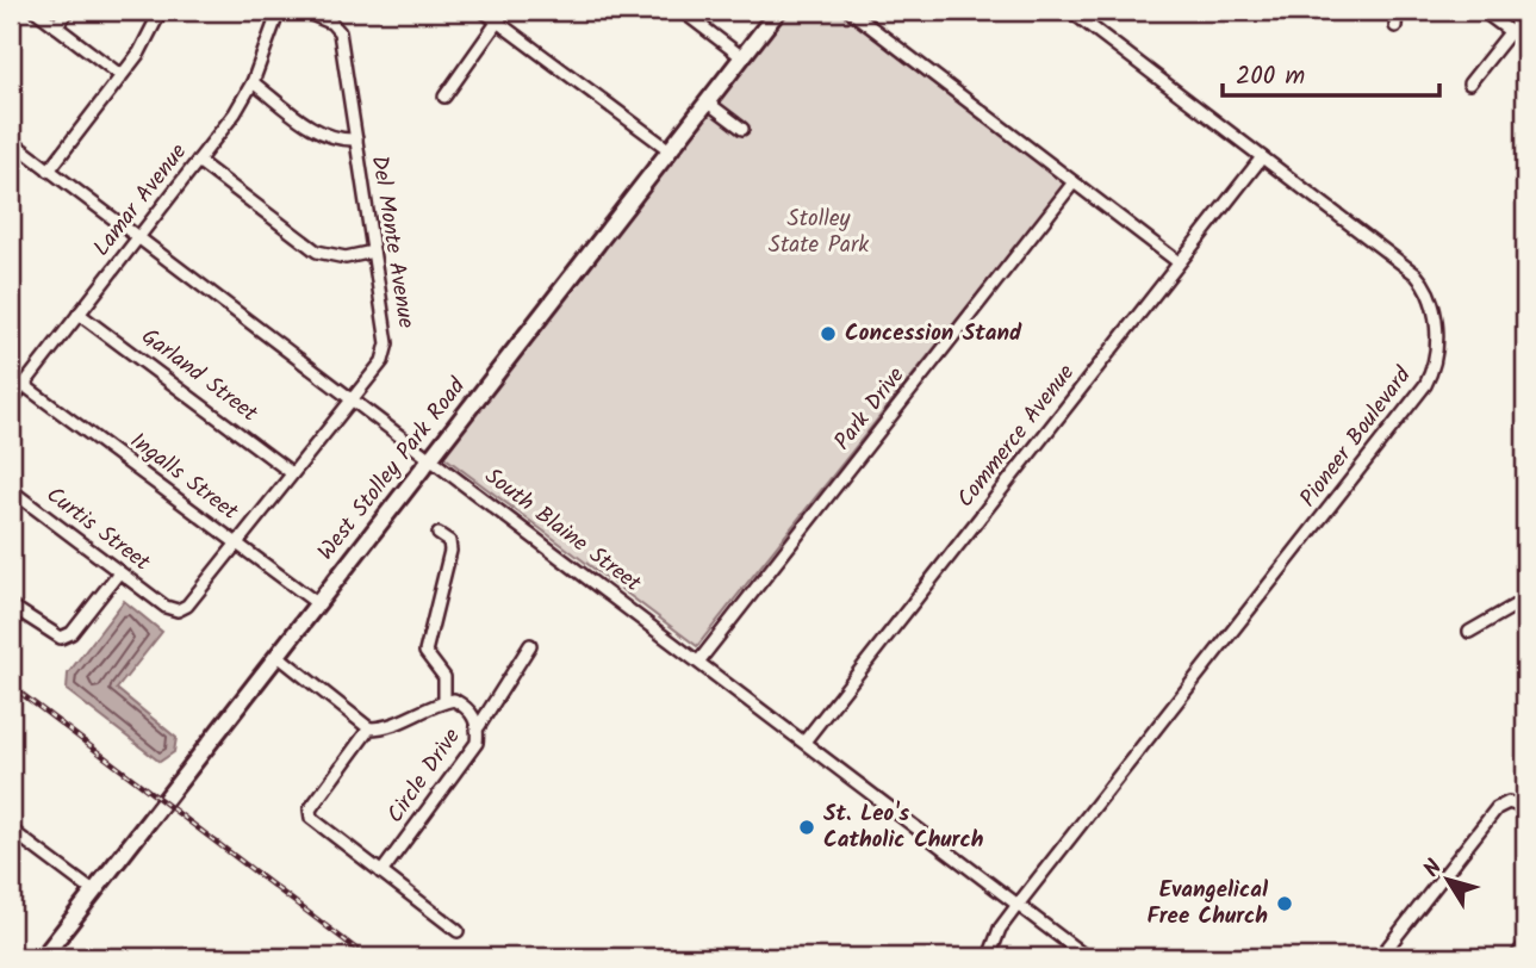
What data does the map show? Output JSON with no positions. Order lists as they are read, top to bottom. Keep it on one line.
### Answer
{"streets":{"main road":["West Stolley Park Road"],"street":["Lamar Avenue","Del Monte Avenue","Garland Street","Park Drive","Commerce Avenue","Pioneer Boulevard","Ingalls Street","Curtis Street","South Blaine Street","Circle Drive"]},"crossings":[["Lamar Avenue","Garland Street"],["Lamar Avenue","Ingalls Street"],["Lamar Avenue","South Blaine Street"],["Del Monte Avenue","Garland Street"],["Del Monte Avenue","Ingalls Street"],["Del Monte Avenue","Curtis Street"],["Del Monte Avenue","South Blaine Street"],["Park Drive","South Blaine Street"],["Commerce Avenue","Pioneer Boulevard"],["Commerce Avenue","South Blaine Street"],["Pioneer Boulevard","South Blaine Street"],["West Stolley Park Road","Ingalls Street"],["West Stolley Park Road","South Blaine Street"]],"parks":["Stolley State Park"],"places":["Concession Stand","St. Leo's Catholic Church","Evangelical Free Church"],"scale_bar":"200 m","north":"top left"}
